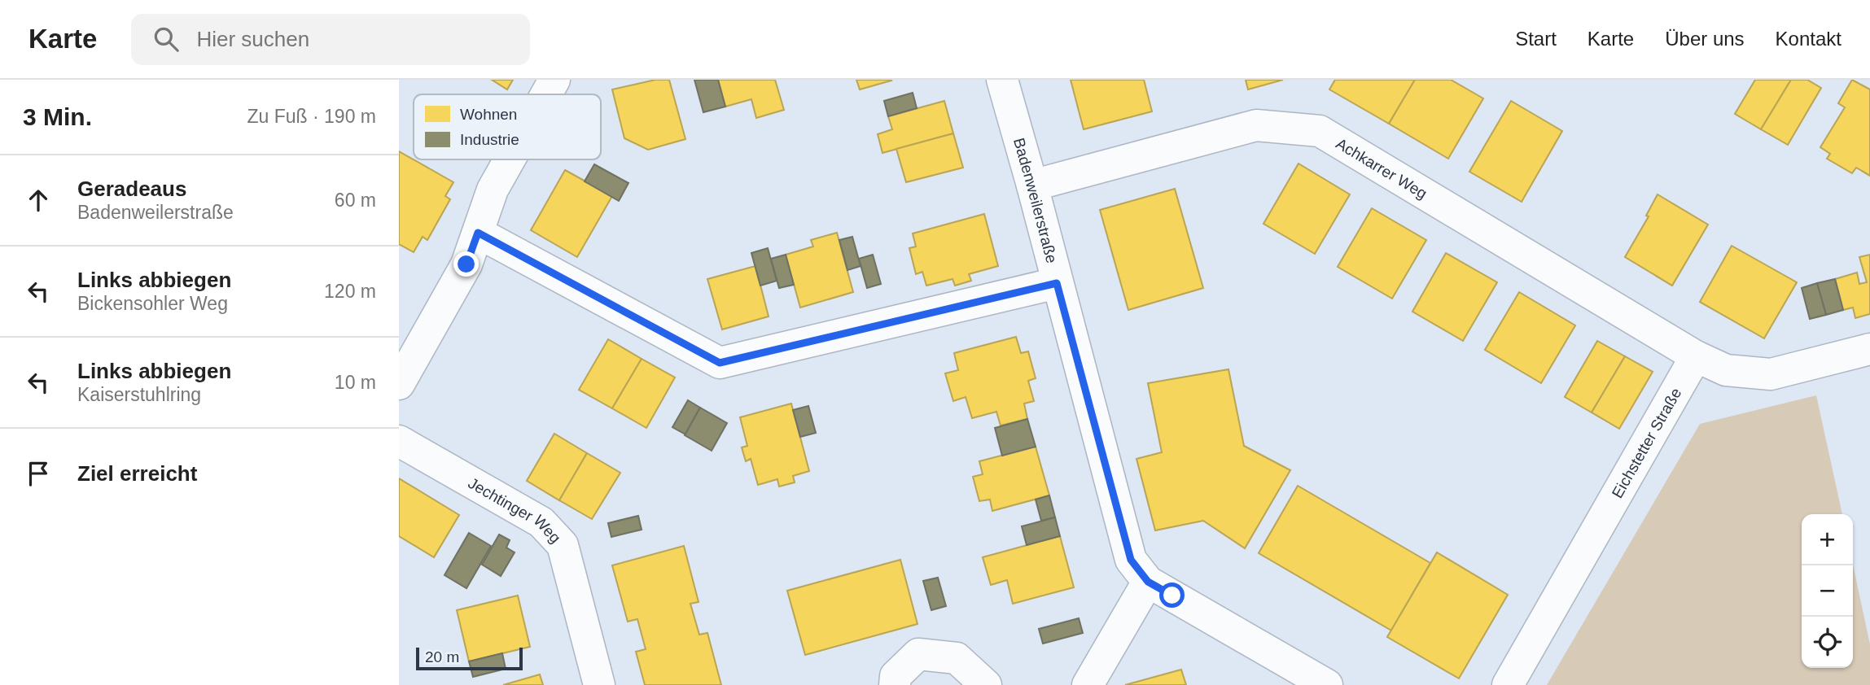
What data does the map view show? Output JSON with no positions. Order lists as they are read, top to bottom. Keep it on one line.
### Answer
{"streets":{"street":["Achkarrer Weg","Badenweilerstraße","Eichstetter Straße","Jechtinger Weg"]},"crossings":[["Achkarrer Weg","Badenweilerstraße"],["Achkarrer Weg","Eichstetter Straße"]],"legend":["Wohnen","Industrie"],"scale_bar":"20 m","page":{"header":"Karte","search":"Hier suchen","nav":["Start","Karte","Über uns","Kontakt"],"heading":["3 Min.","Zu Fuß · 190 m"],"list":[["Geradeaus","Badenweilerstraße","60 m"],["Links abbiegen","Bickensohler Weg","120 m"],["Links abbiegen","Kaiserstuhlring","10 m"],"Ziel erreicht"],"map_buttons":["+","−"],"scale":"20 m"}}
